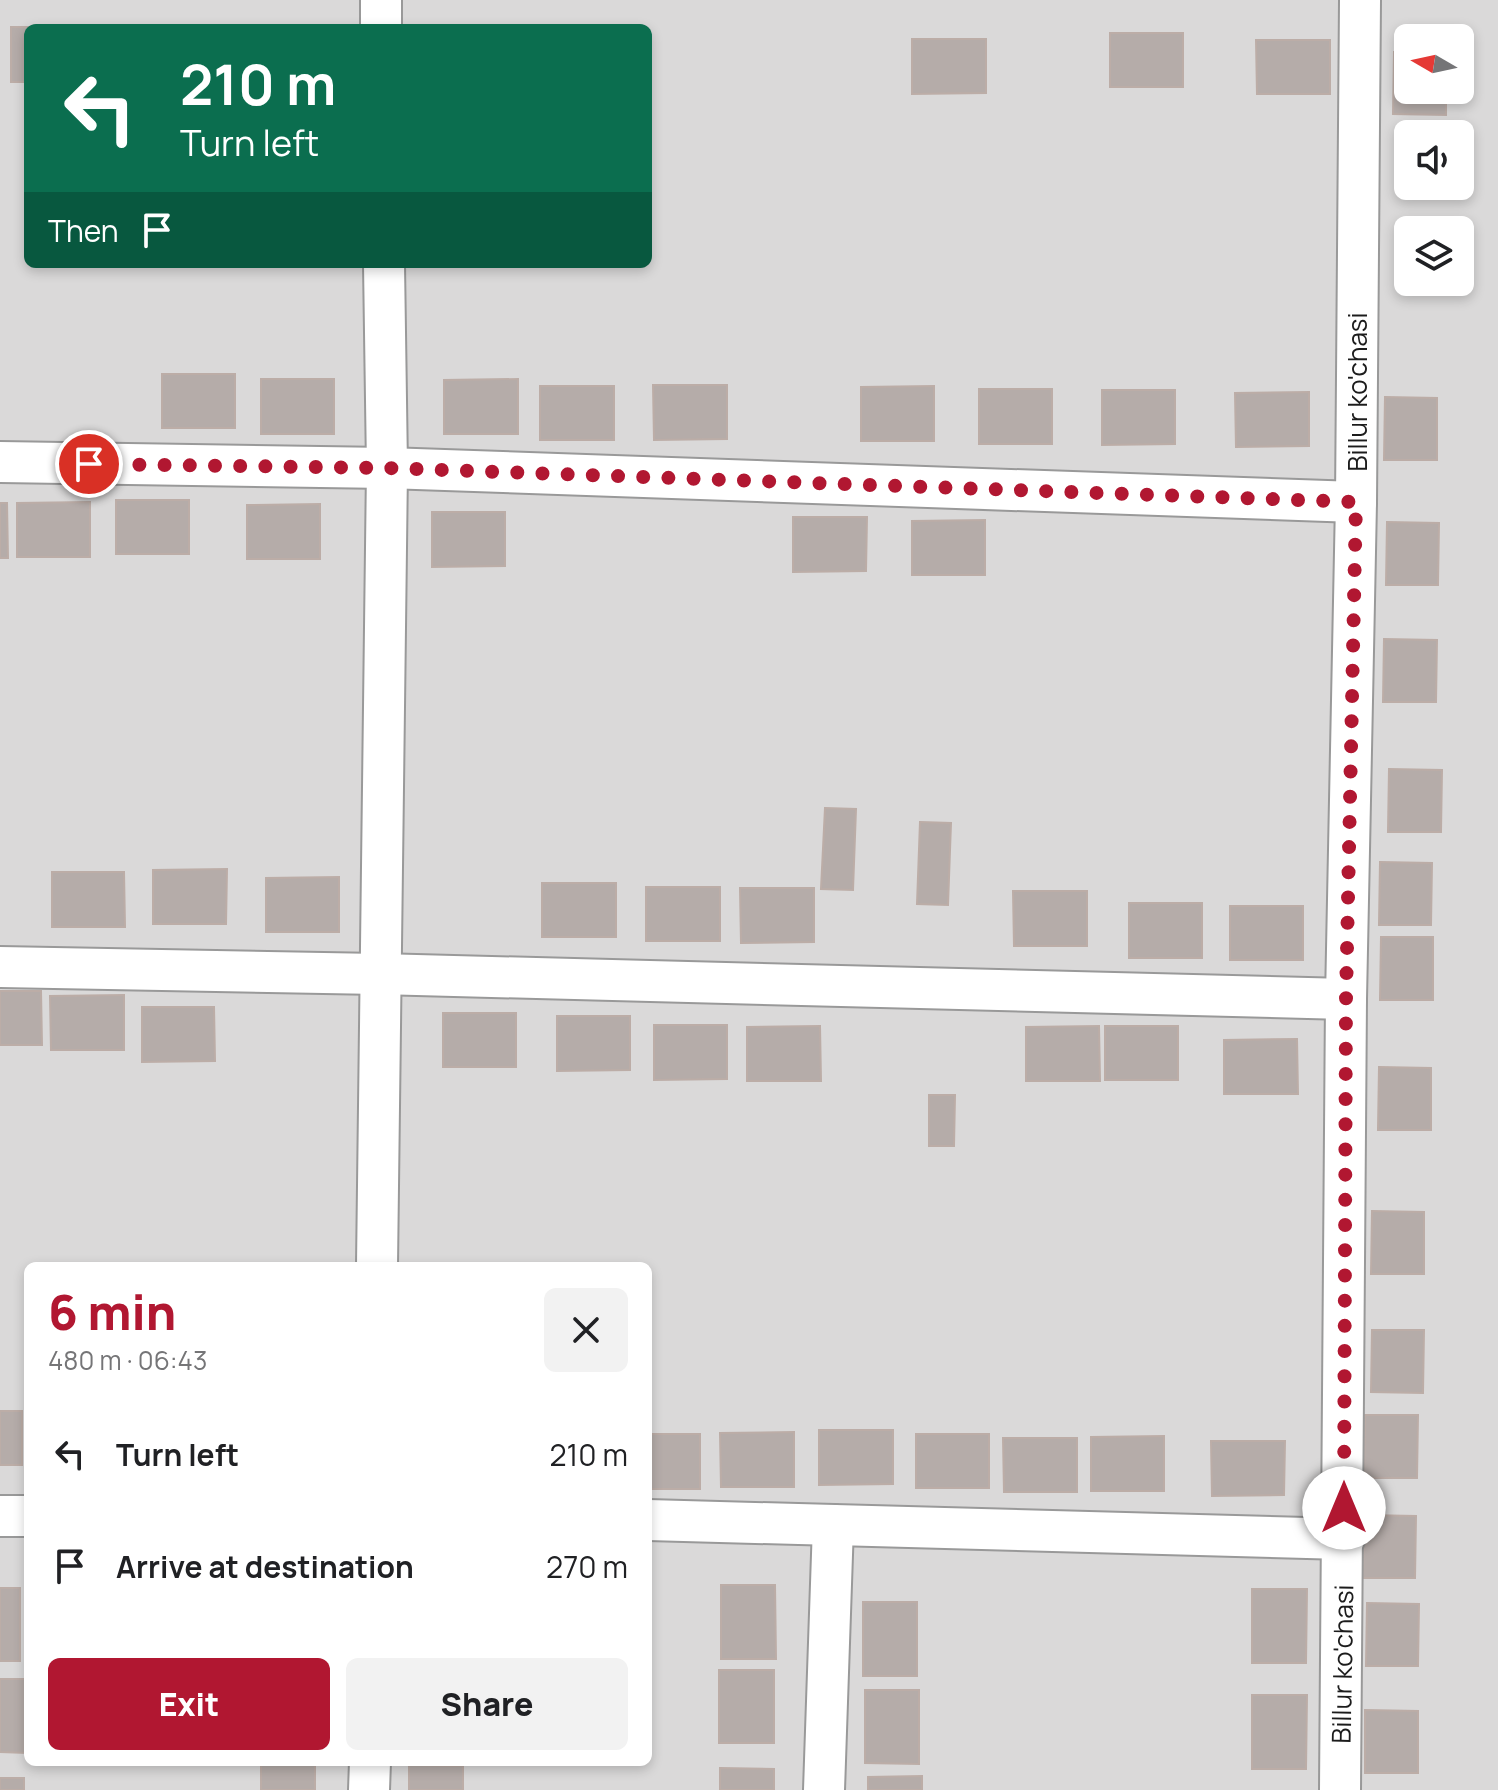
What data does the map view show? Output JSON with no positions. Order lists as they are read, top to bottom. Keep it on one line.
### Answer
{"streets":{"street":["Billur ko'chasi"]},"north":"left","page":{"turn":["210 m","Turn left"],"then":"Then","heading":["6 min","480 m · 06:43"],"list":[{"name":"Turn left","value":"210 m"},{"name":"Arrive at destination","value":"270 m"}],"buttons":["Exit","Share"]}}
